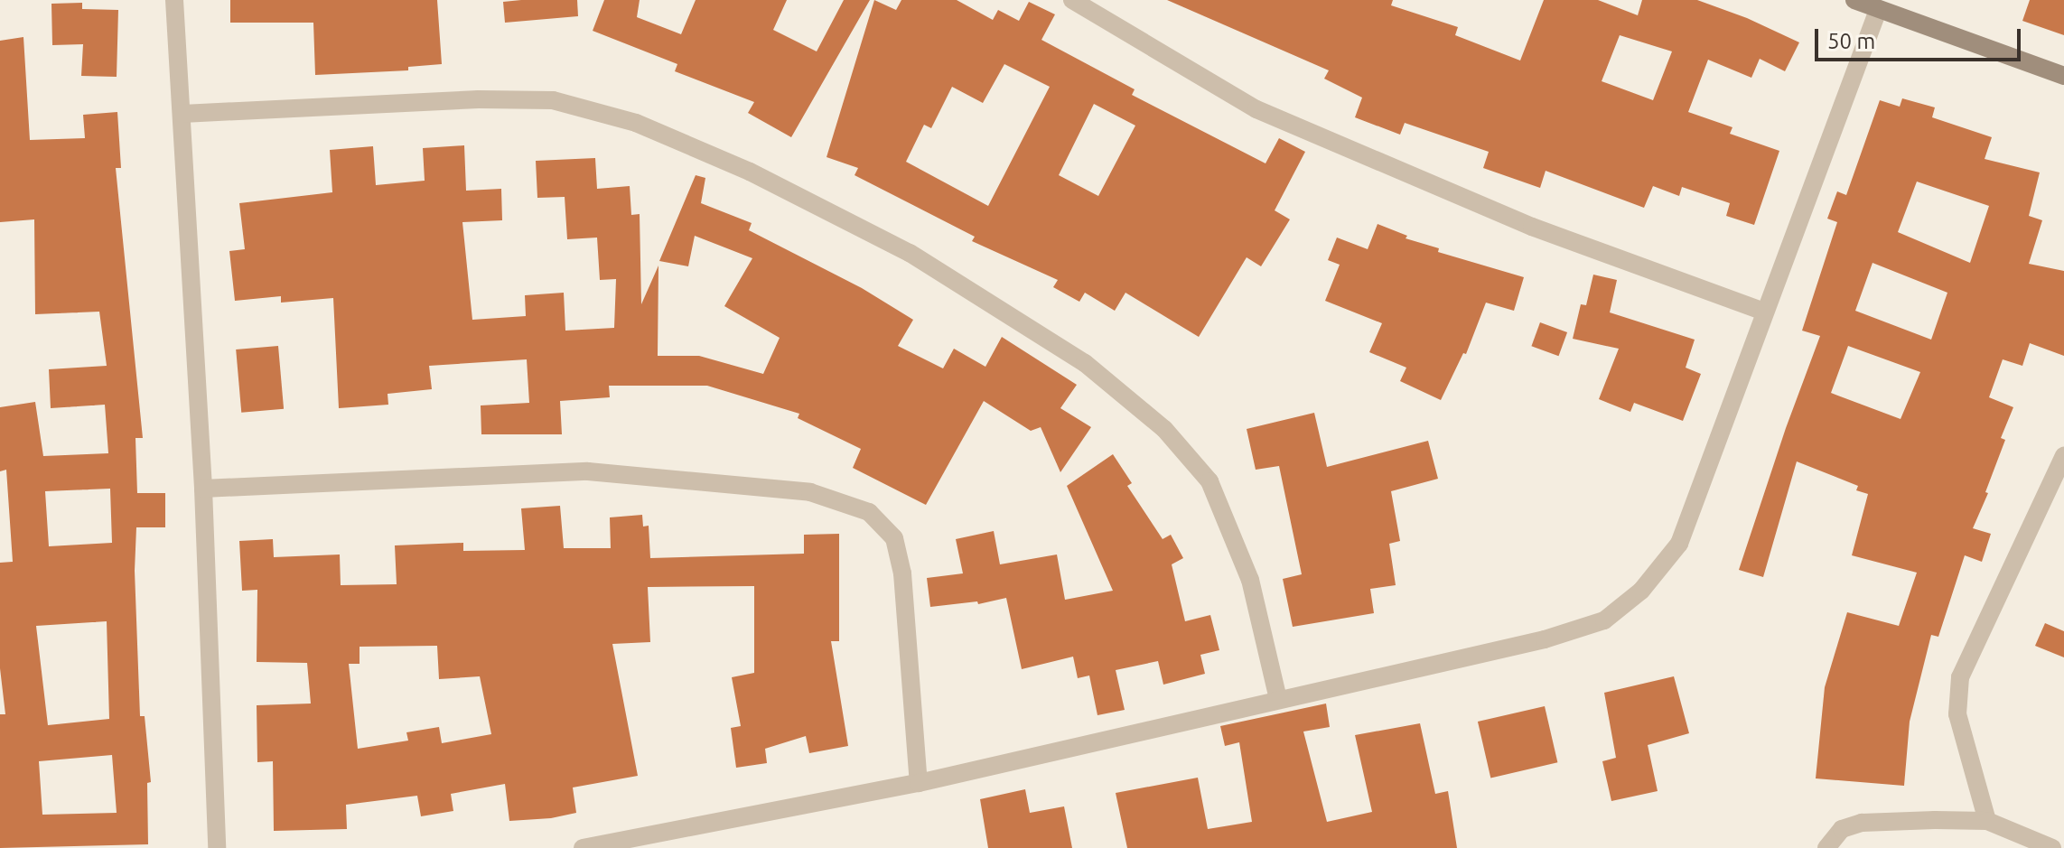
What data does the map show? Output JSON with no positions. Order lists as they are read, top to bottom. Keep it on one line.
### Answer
{"scale_bar":"50 m"}
